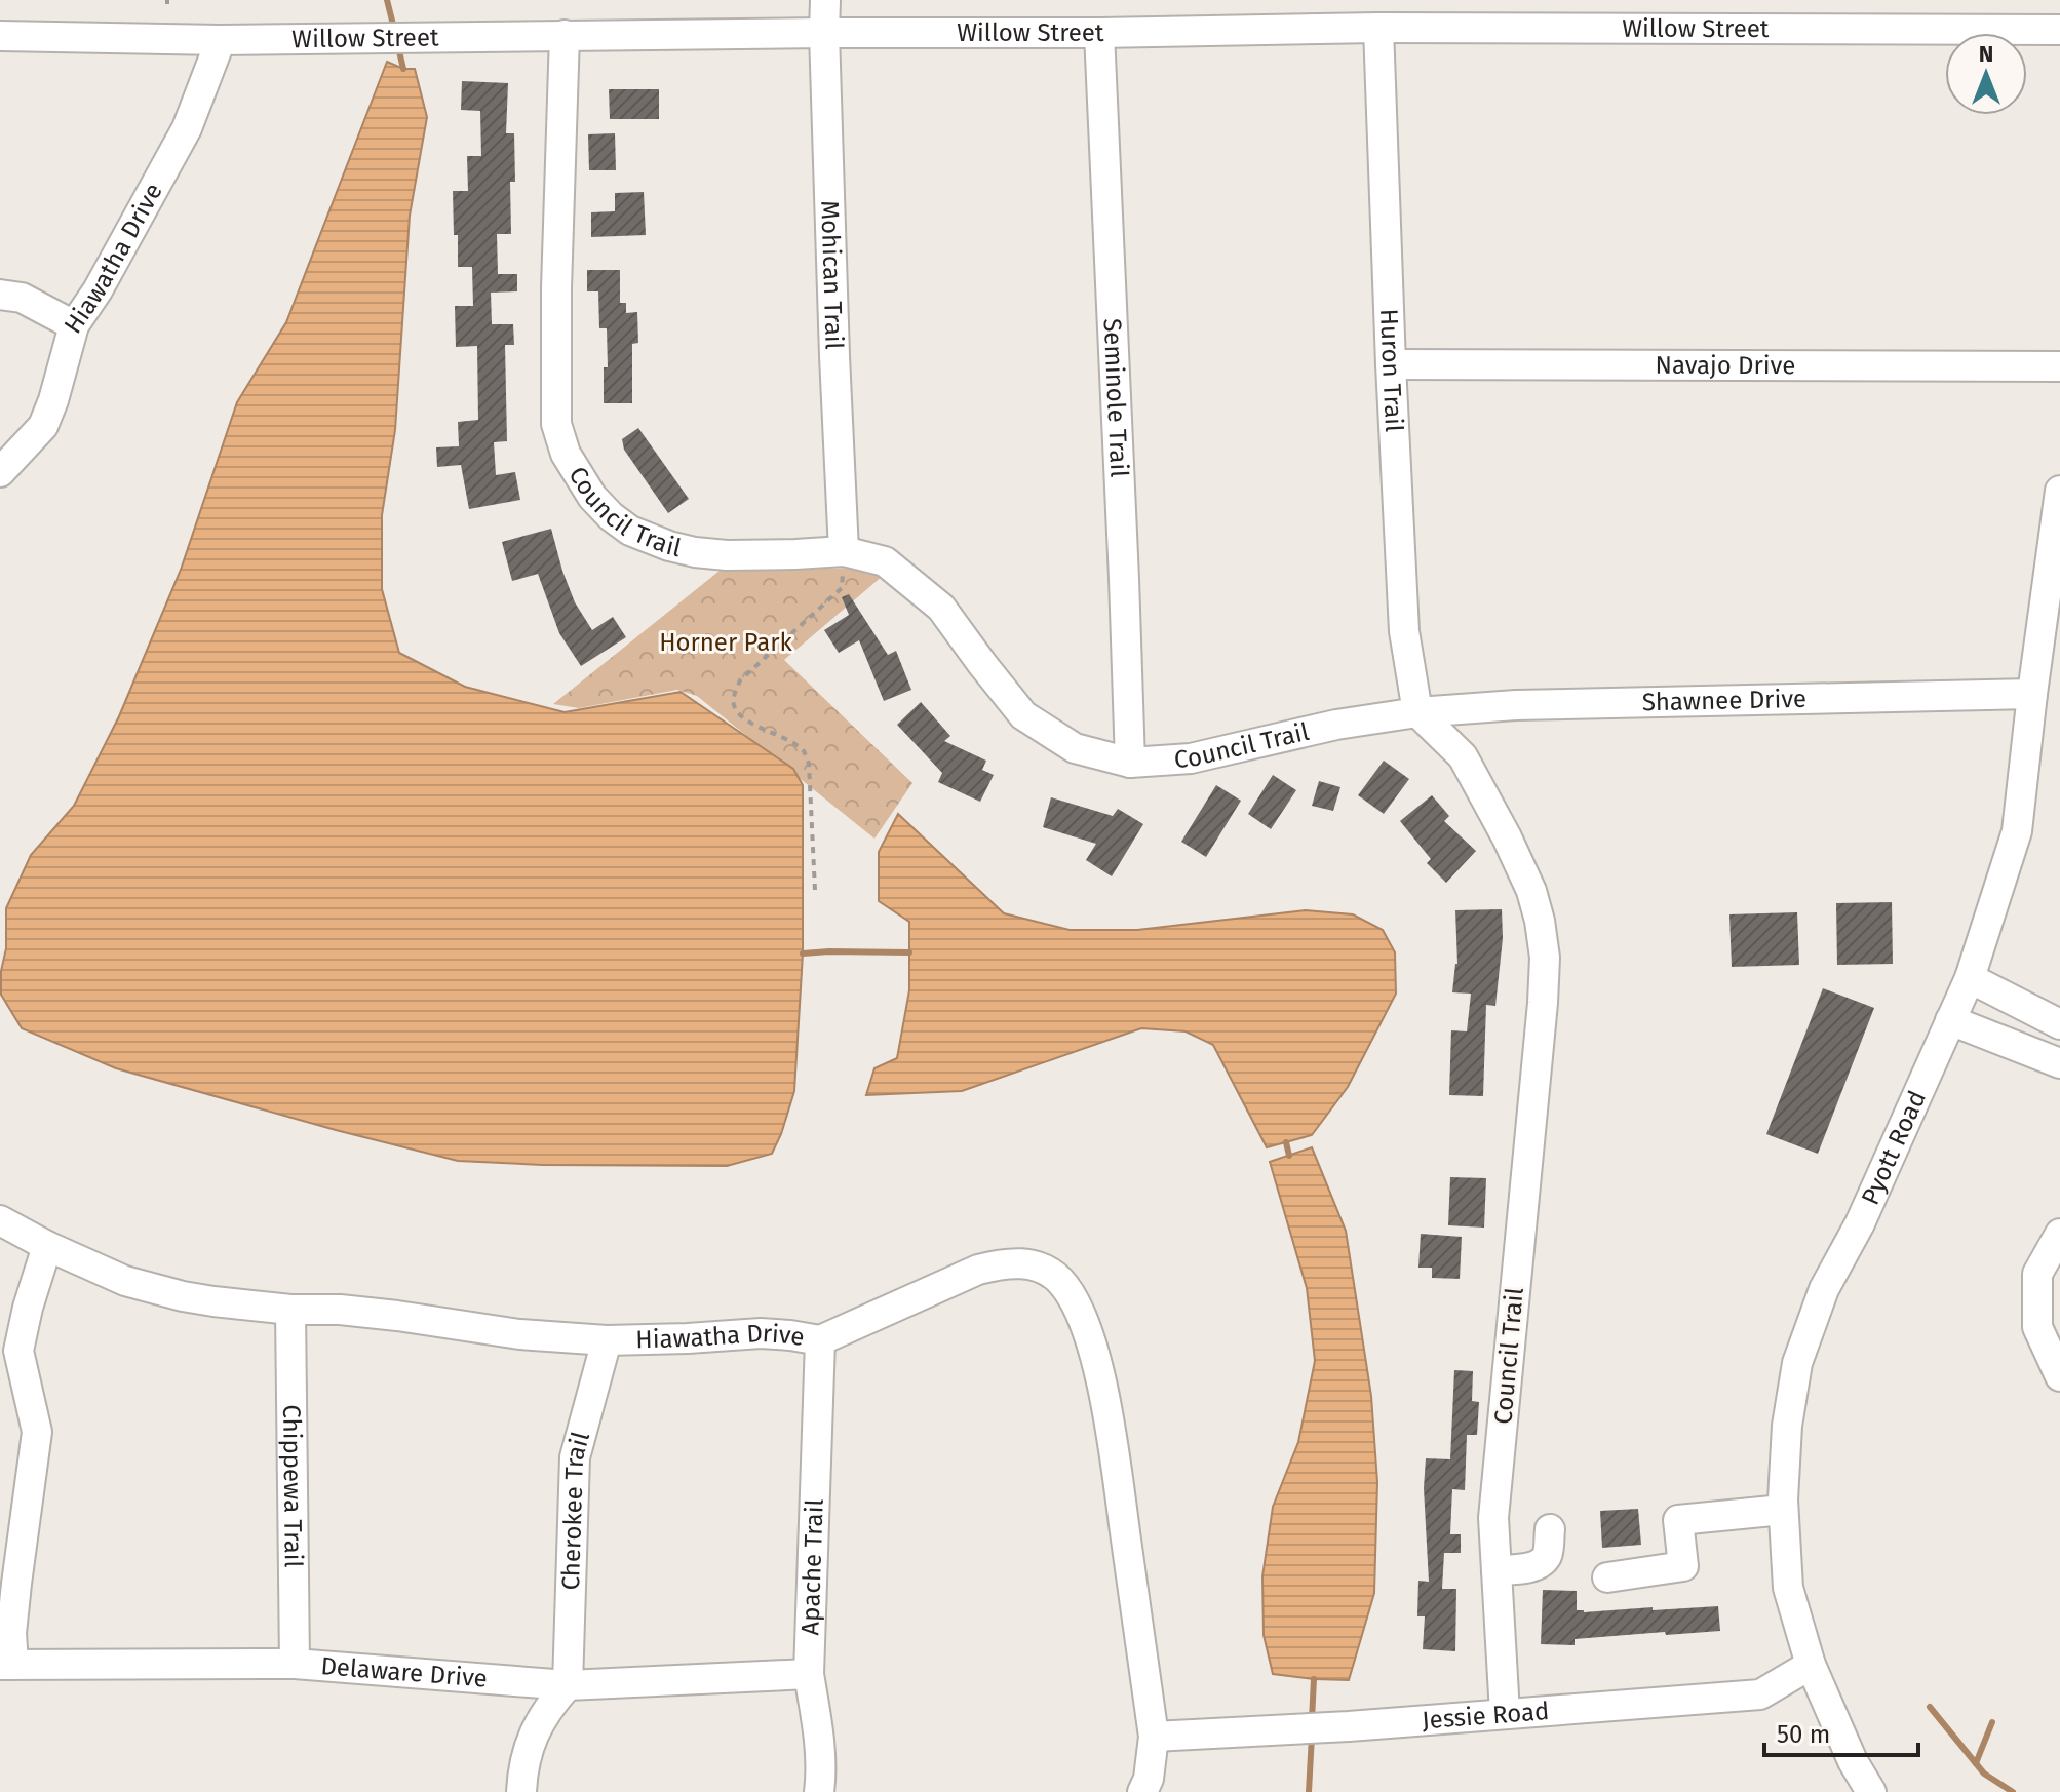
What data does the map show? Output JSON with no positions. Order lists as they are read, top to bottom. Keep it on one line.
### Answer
{"streets":{"street":["Willow Street","Hiawatha Drive","Mohican Trail","Navajo Drive","Huron Trail","Seminole Trail","Council Trail","Shawnee Drive","Pyott Road","Chippewa Trail","Cherokee Trail","Apache Trail","Delaware Drive","Jessie Road"]},"crossings":[["Willow Street","Hiawatha Drive"],["Willow Street","Mohican Trail"],["Willow Street","Huron Trail"],["Willow Street","Seminole Trail"],["Willow Street","Council Trail"],["Hiawatha Drive","Chippewa Trail"],["Hiawatha Drive","Cherokee Trail"],["Hiawatha Drive","Apache Trail"],["Hiawatha Drive","Jessie Road"],["Mohican Trail","Council Trail"],["Navajo Drive","Huron Trail"],["Huron Trail","Council Trail"],["Huron Trail","Shawnee Drive"],["Seminole Trail","Council Trail"],["Council Trail","Shawnee Drive"],["Council Trail","Jessie Road"],["Shawnee Drive","Pyott Road"],["Pyott Road","Jessie Road"],["Chippewa Trail","Delaware Drive"],["Cherokee Trail","Delaware Drive"],["Apache Trail","Delaware Drive"]],"parks":["Horner Park"],"scale_bar":"50 m","north":"top"}
